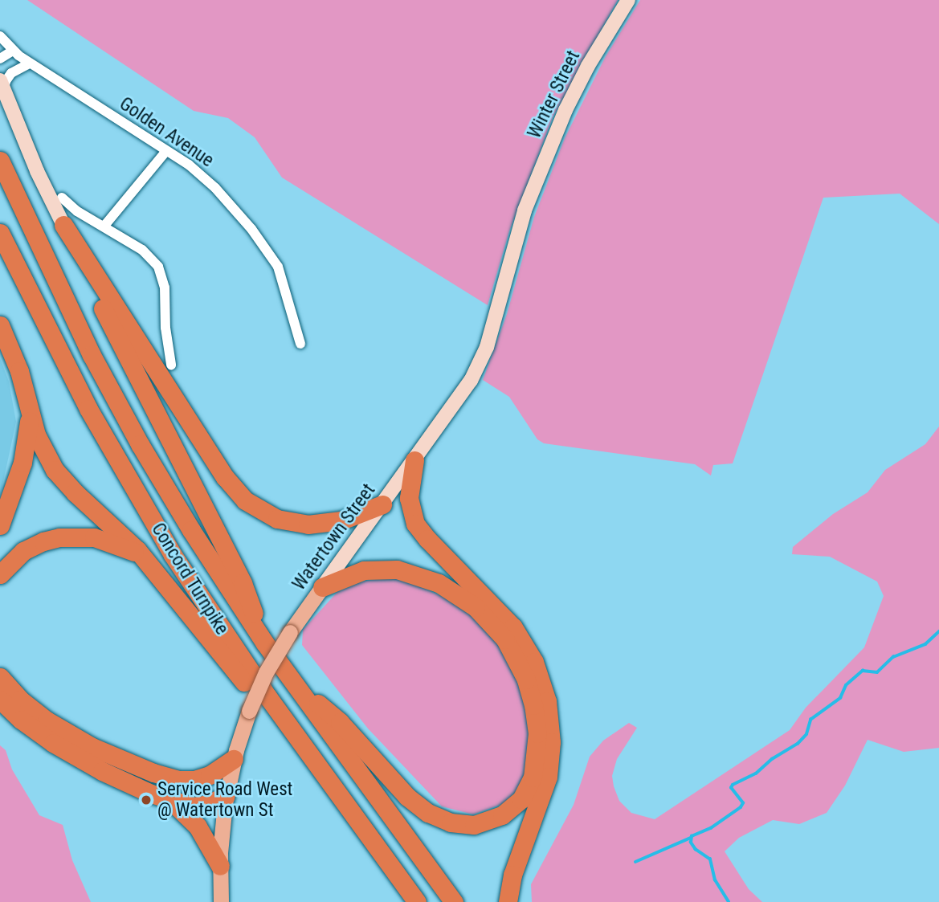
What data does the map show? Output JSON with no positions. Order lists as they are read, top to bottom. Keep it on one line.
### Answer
{"streets":{"highway":["Concord Turnpike"],"main road":["Winter Street","Watertown Street"],"street":["Golden Avenue"]},"crossings":[["Winter Street","Watertown Street"]],"places":["Service Road West @ Watertown St"]}
